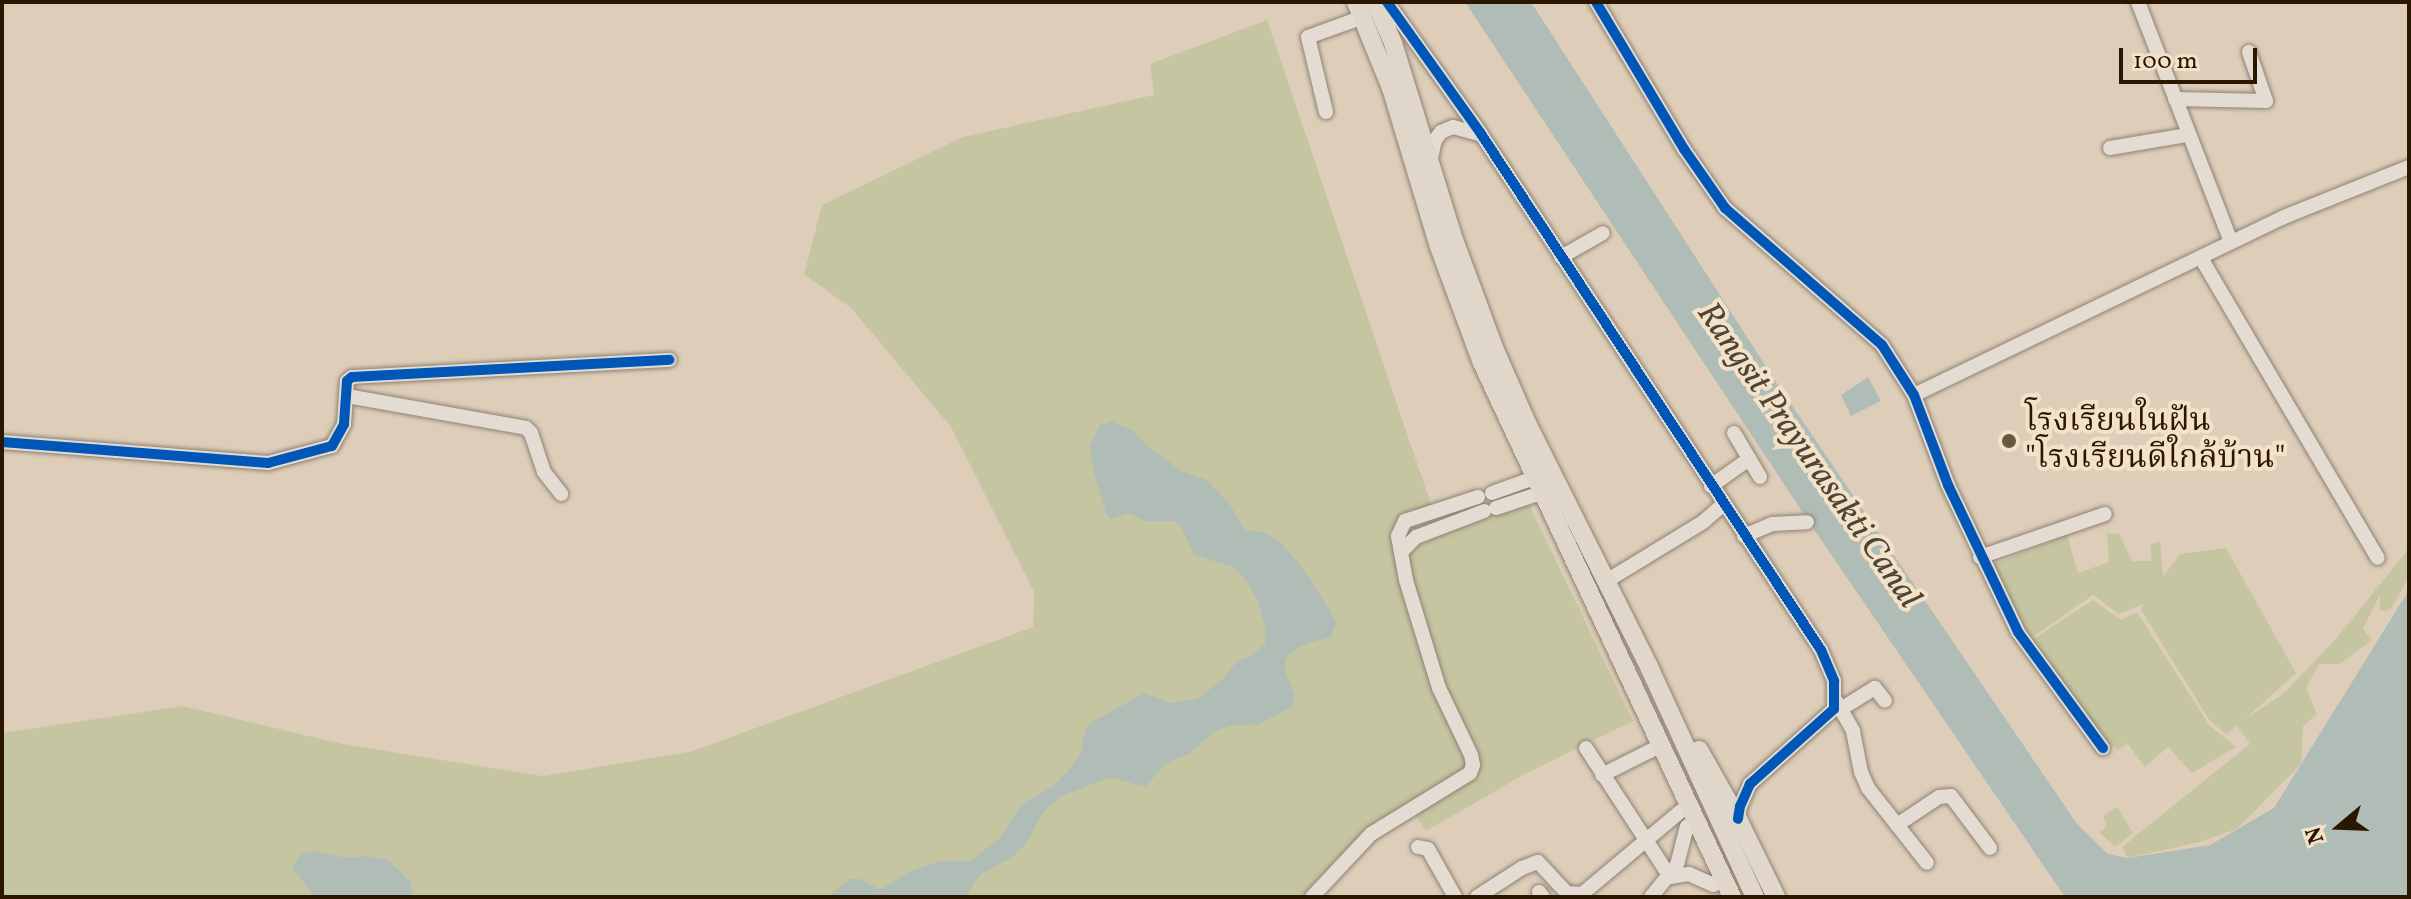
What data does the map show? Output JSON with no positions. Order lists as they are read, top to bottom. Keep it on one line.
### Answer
{"water":["Rangsit Prayurasakti Canal"],"places":["โรงเรียนในฝัน \"โรงเรียนดีใกล้บ้าน\""],"scale_bar":"100 m","north":"left"}
